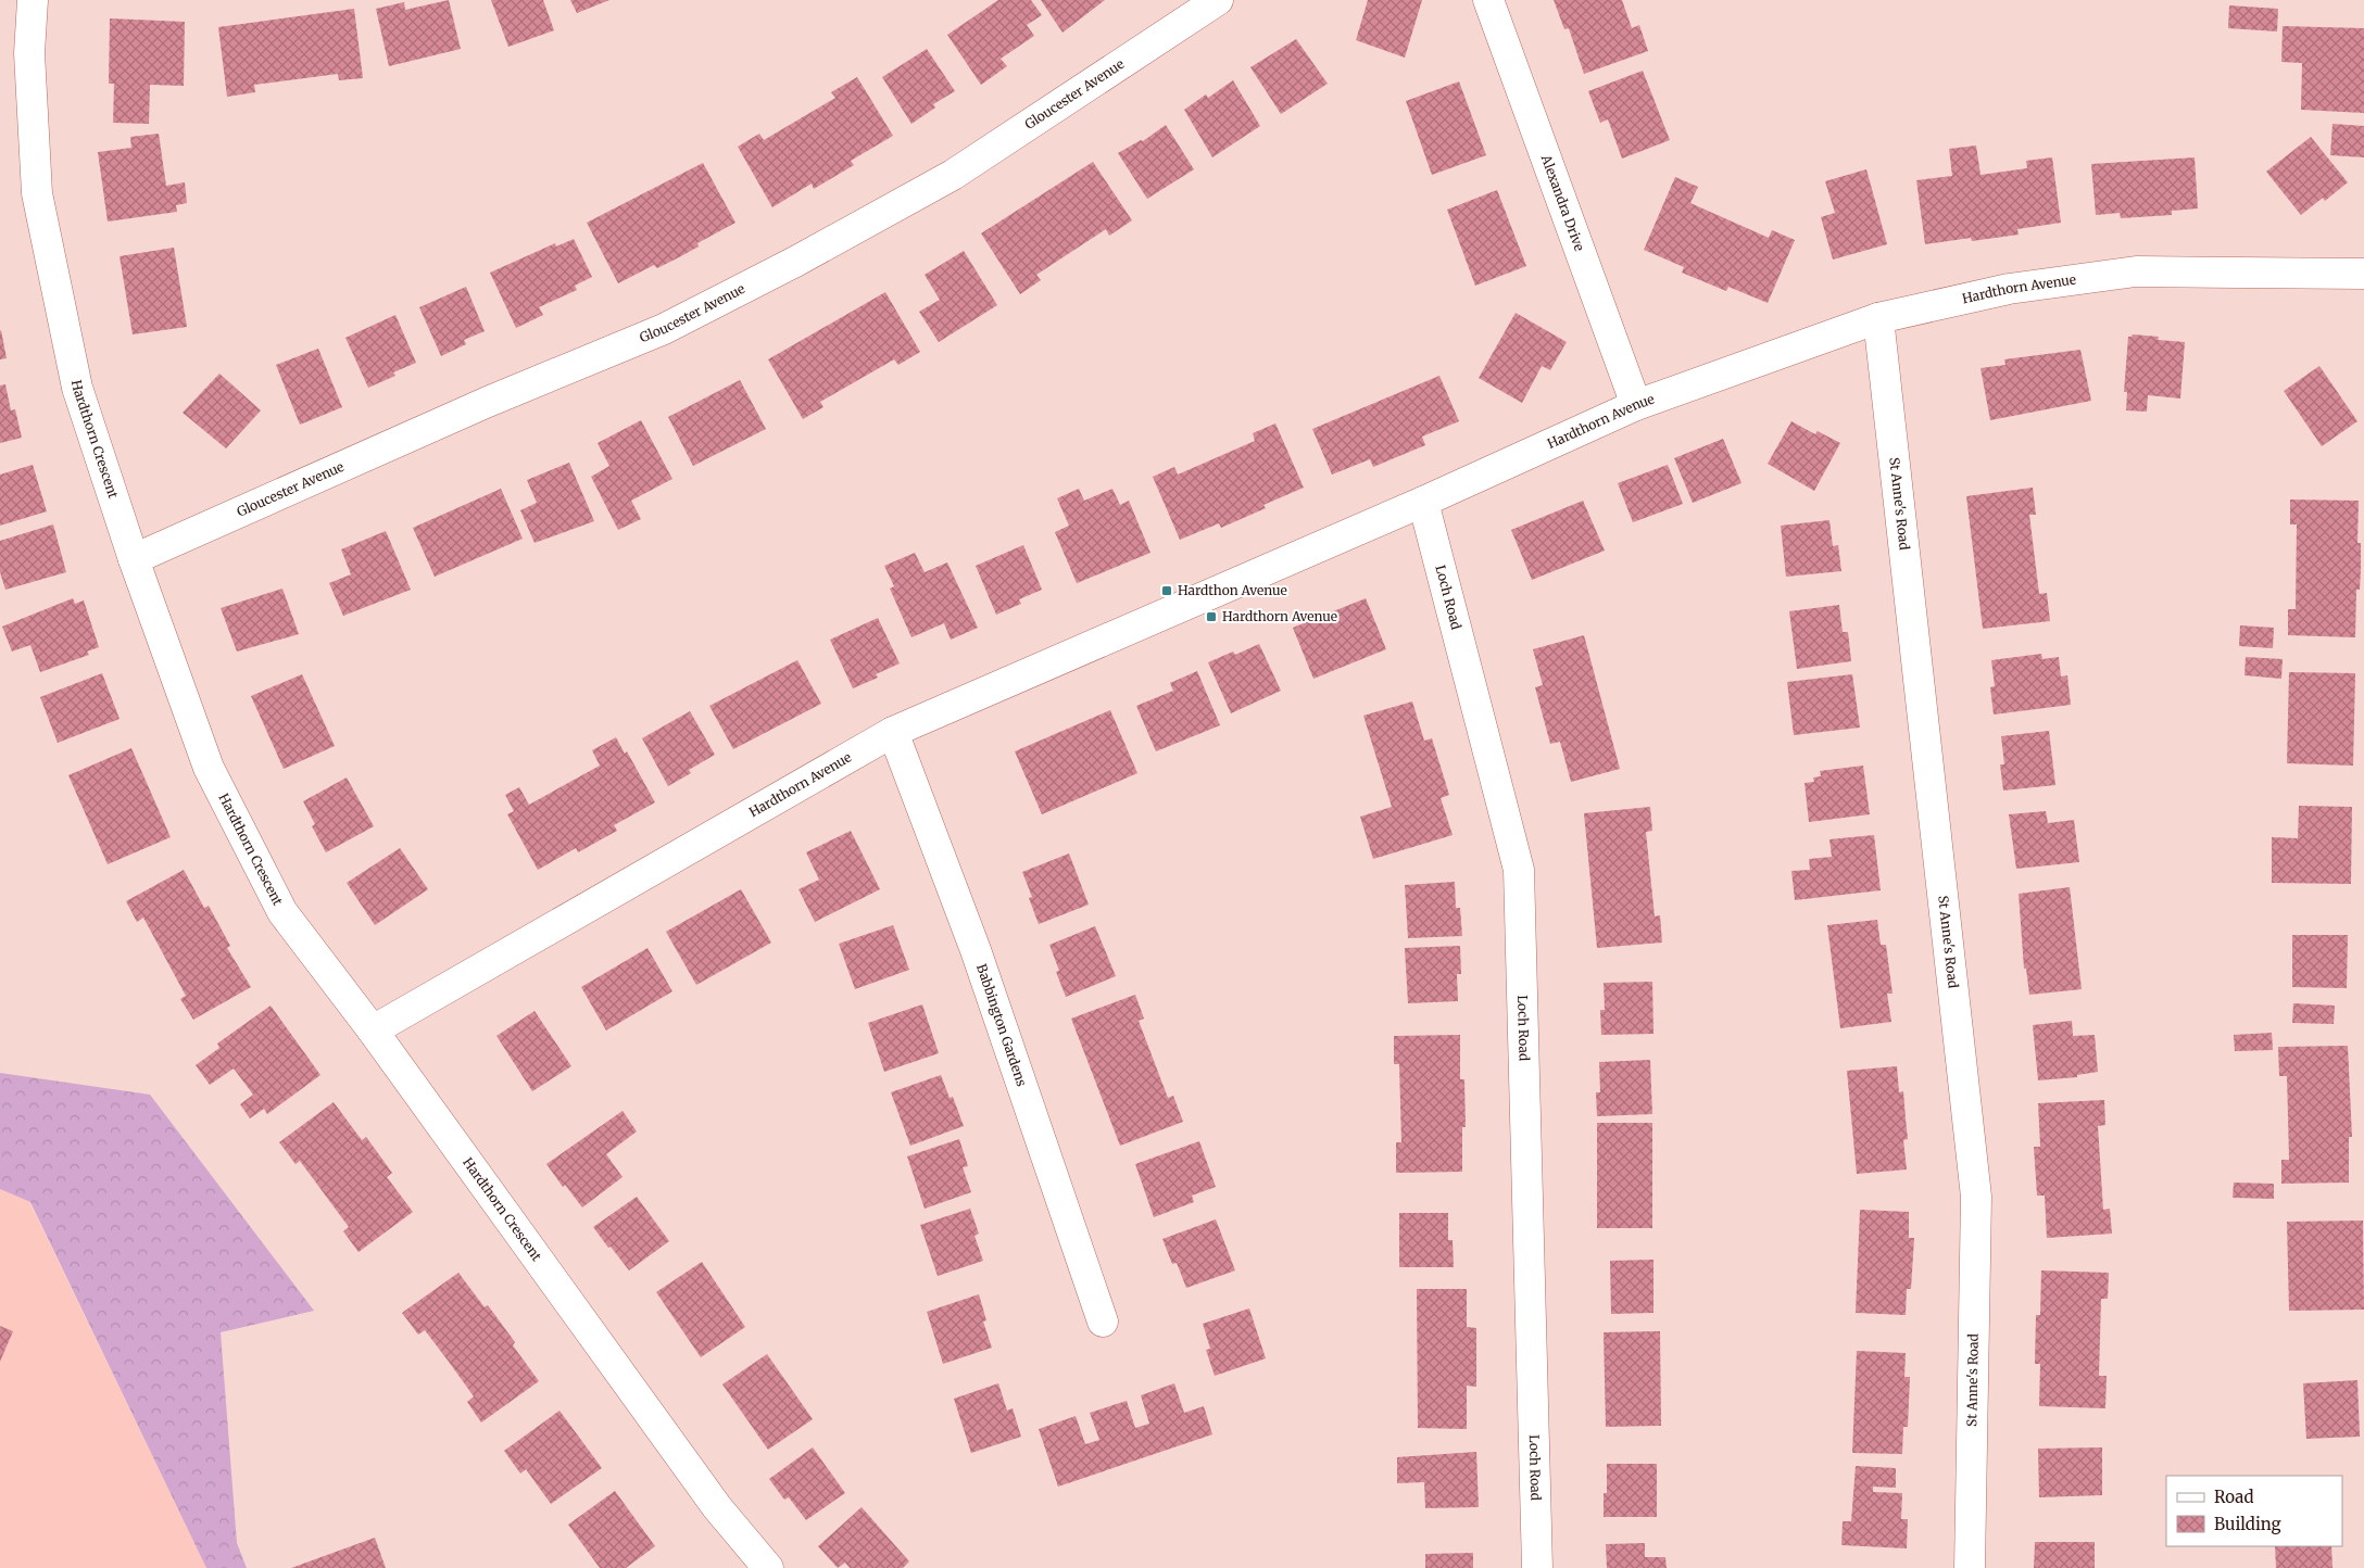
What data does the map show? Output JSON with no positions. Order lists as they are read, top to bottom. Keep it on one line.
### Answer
{"streets":{"street":["Gloucester Avenue","Alexandra Drive","Hardthorn Avenue","Hardthorn Crescent","St Anne's Road","Loch Road","Babbington Gardens"]},"crossings":[["Gloucester Avenue","Hardthorn Crescent"],["Alexandra Drive","Hardthorn Avenue"],["Hardthorn Avenue","Hardthorn Crescent"],["Hardthorn Avenue","St Anne's Road"],["Hardthorn Avenue","Loch Road"],["Hardthorn Avenue","Babbington Gardens"]],"places":{"transit":["Hardthon Avenue","Hardthorn Avenue"]},"legend":["Road","Building"]}
